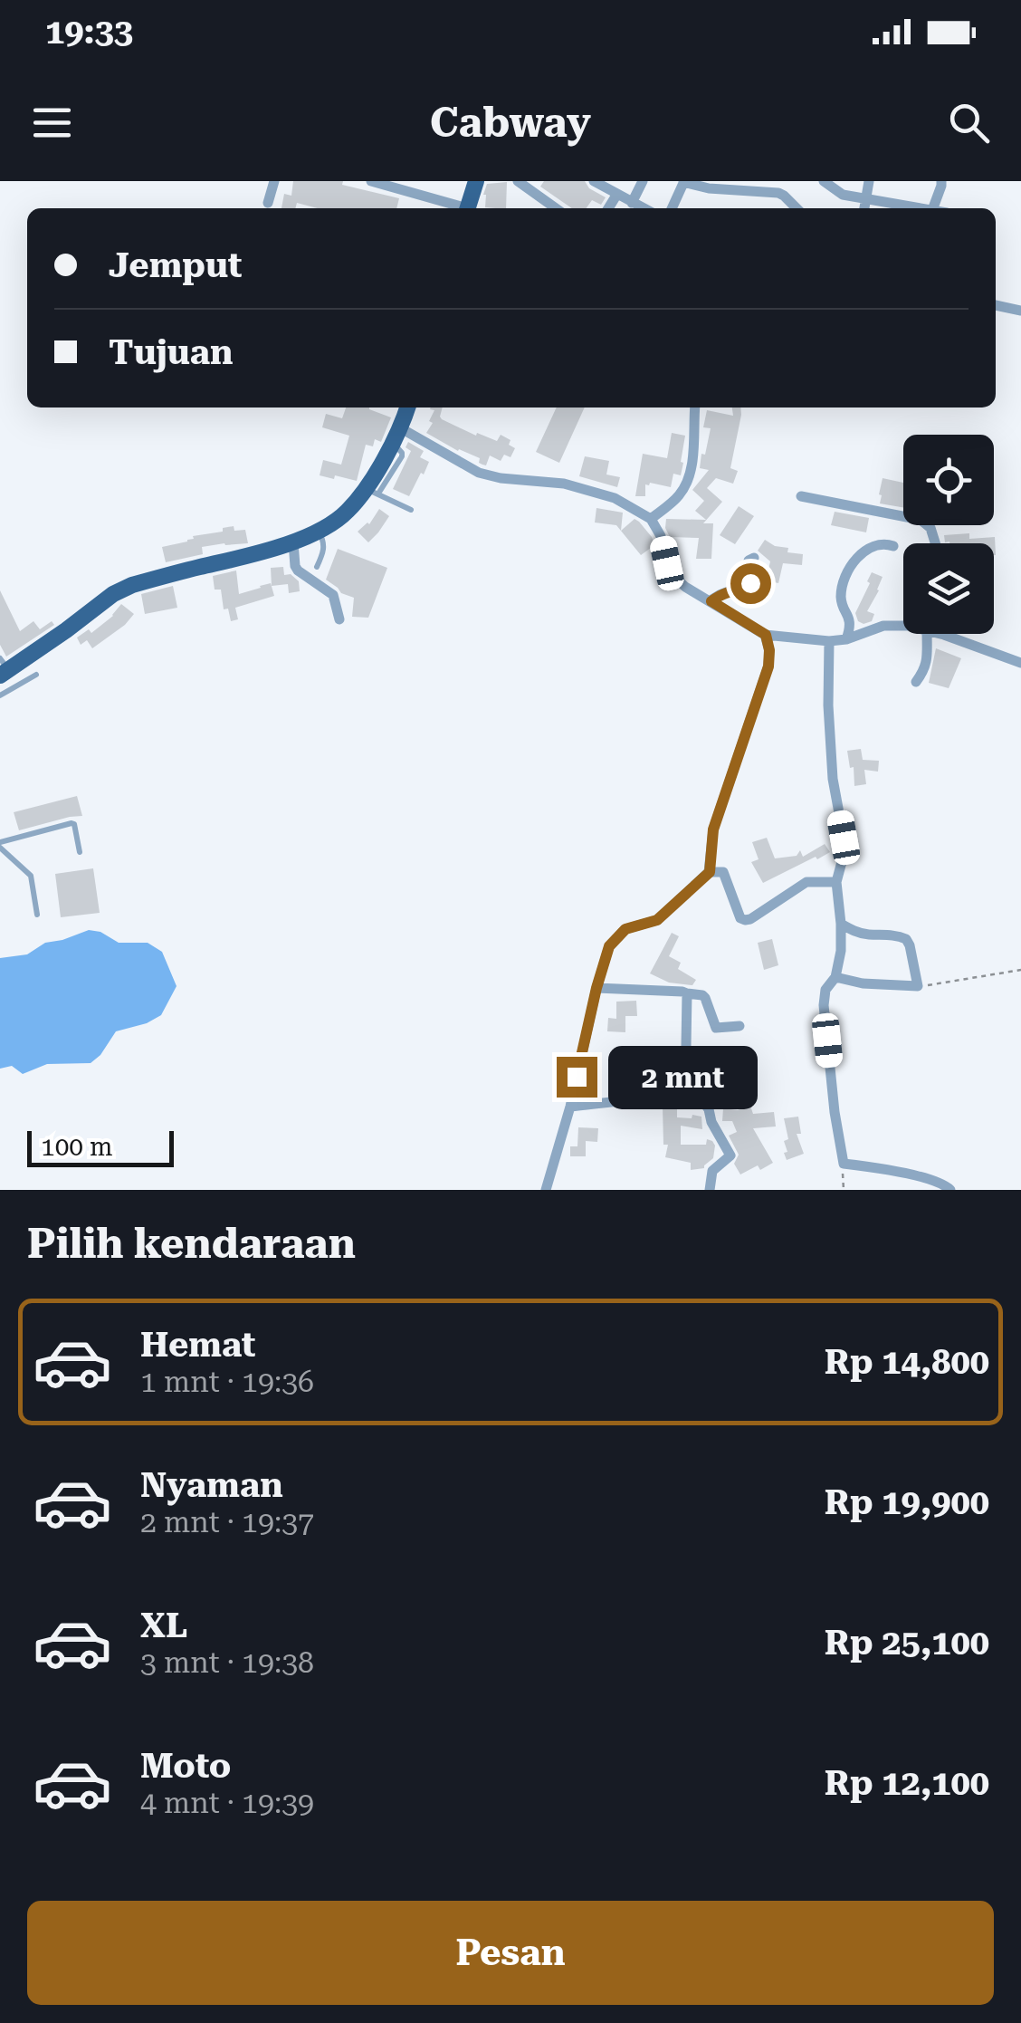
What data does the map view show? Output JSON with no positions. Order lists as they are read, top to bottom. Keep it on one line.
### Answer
{"scale_bar":"100 m","page":{"status":"19:33","header":"Cabway","banner":["Jemput","Tujuan"],"bubble":"2 mnt","scale":"100 m","heading":"Pilih kendaraan","list":[{"name":"Hemat","note":"1 mnt · 19:36","value":"Rp 14,800"},{"name":"Nyaman","note":"2 mnt · 19:37","value":"Rp 19,900"},{"name":"XL","note":"3 mnt · 19:38","value":"Rp 25,100"},{"name":"Moto","note":"4 mnt · 19:39","value":"Rp 12,100"}],"buttons":"Pesan"}}
